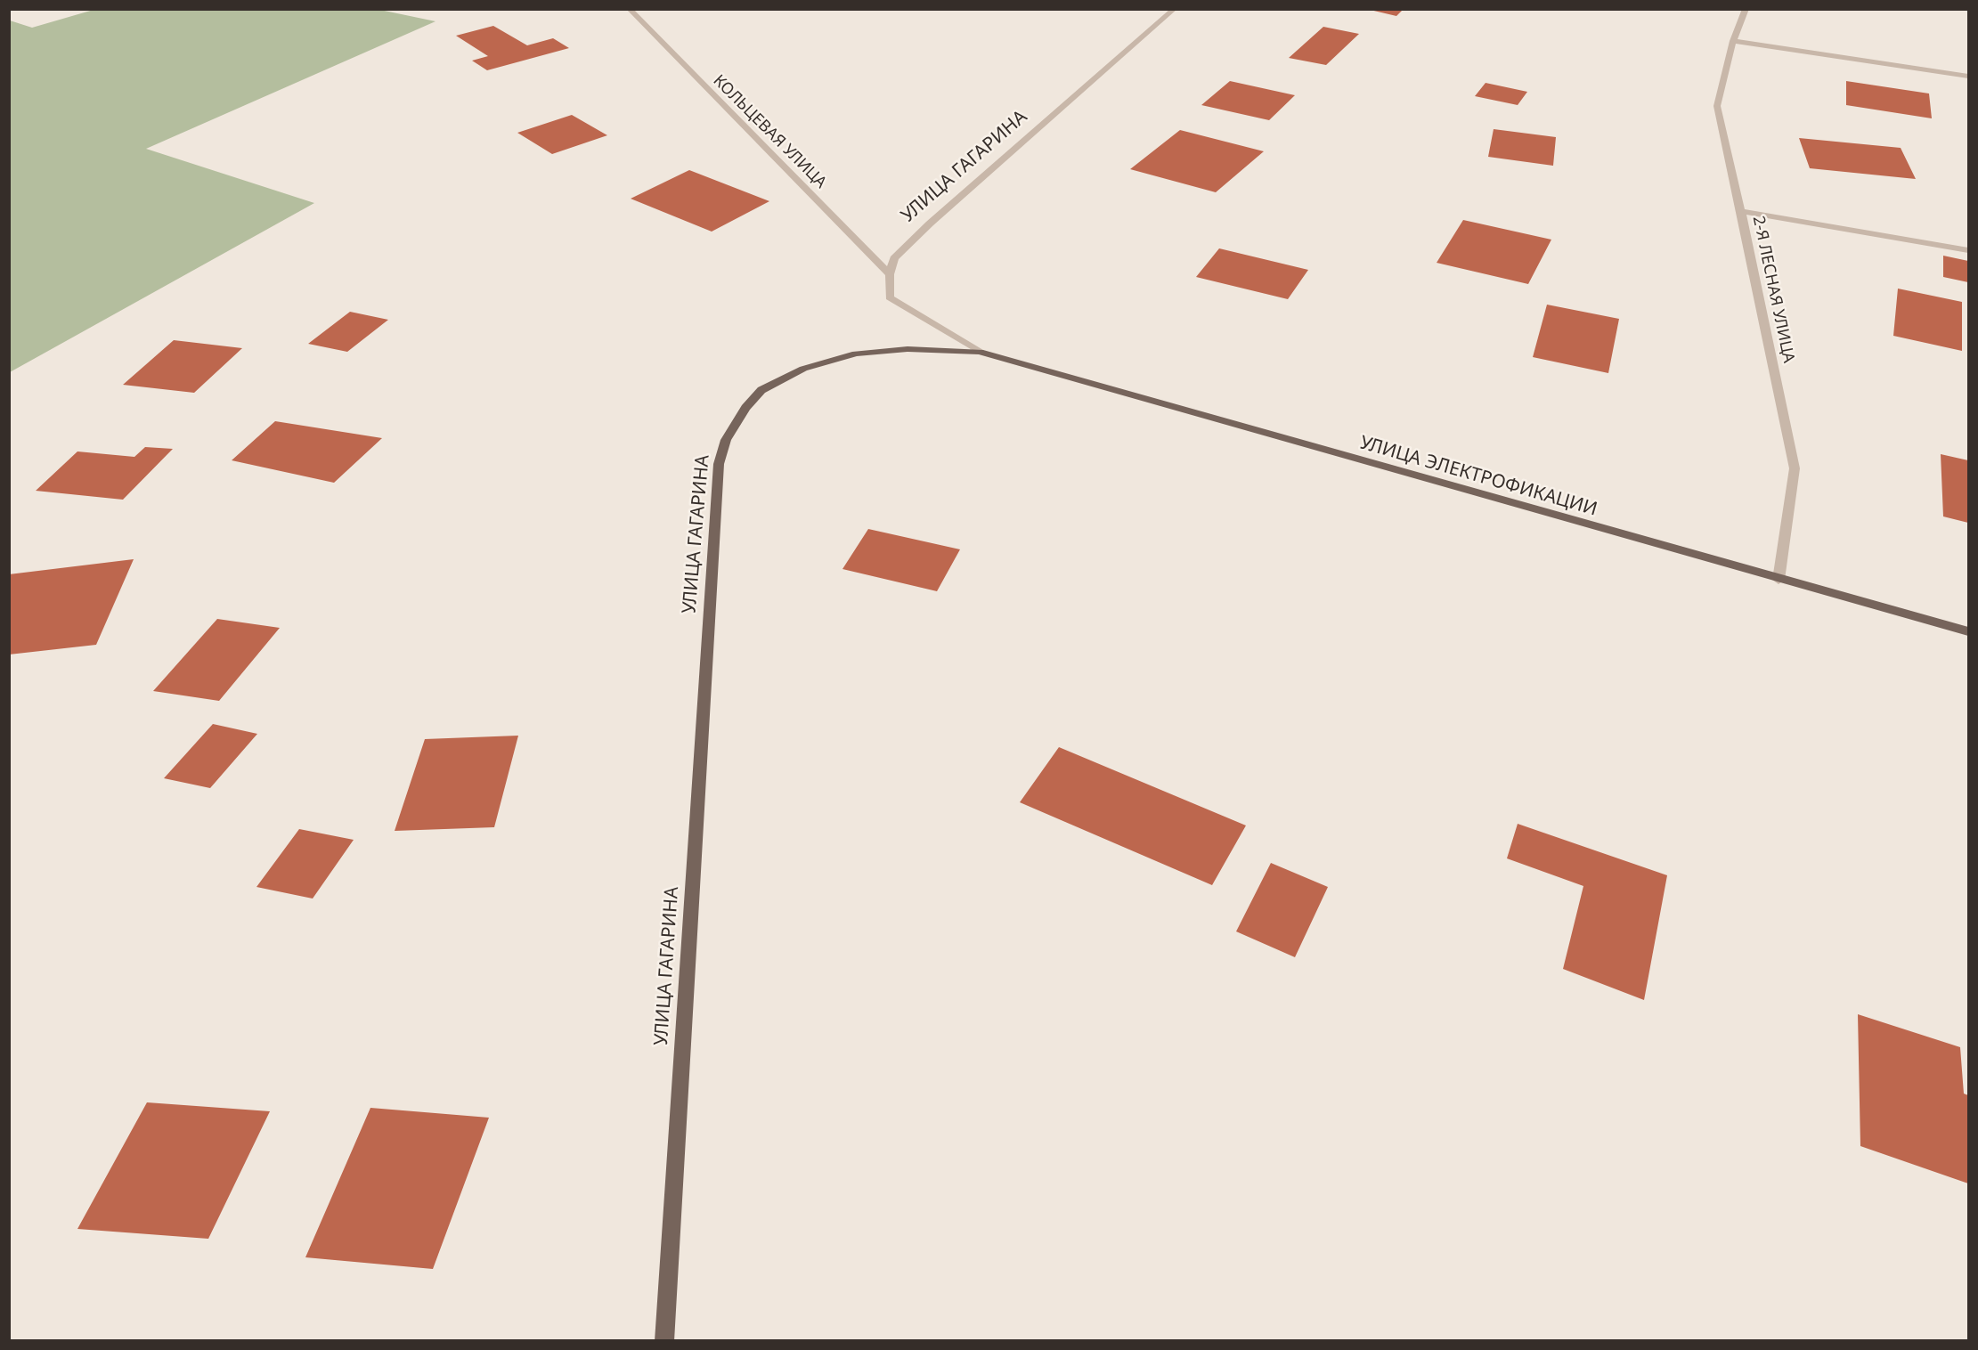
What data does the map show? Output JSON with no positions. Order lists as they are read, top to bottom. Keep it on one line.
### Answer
{"streets":{"main road":["УЛИЦА ГАГАРИНА","УЛИЦА ЭЛЕКТРОФИКАЦИИ"],"street":["КОЛЬЦЕВАЯ УЛИЦА","2-Я ЛЕСНАЯ УЛИЦА"]},"crossings":[["КОЛЬЦЕВАЯ УЛИЦА","УЛИЦА ГАГАРИНА"],["УЛИЦА ГАГАРИНА","УЛИЦА ЭЛЕКТРОФИКАЦИИ"],["2-Я ЛЕСНАЯ УЛИЦА","УЛИЦА ЭЛЕКТРОФИКАЦИИ"]]}
